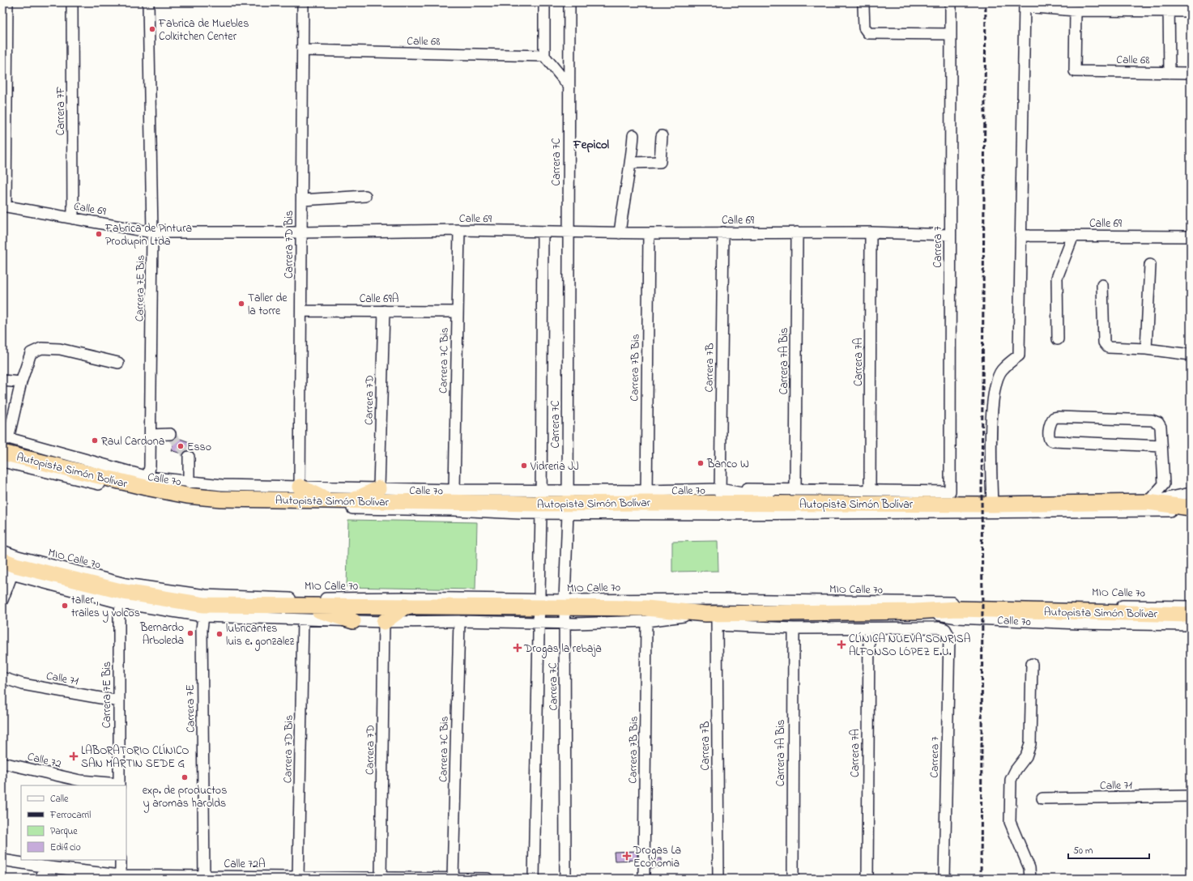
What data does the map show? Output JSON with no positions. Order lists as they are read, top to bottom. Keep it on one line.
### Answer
{"streets":{"highway":["Autopista Simón Bolívar"],"street":["Calle 68","Carrera 7F","Carrera 7C","Calle 69","Carrera 7D Bis","Carrera 7","Carrera 7E Bis","Calle 69A","Carrera 7C Bis","Carrera 7A Bis","Carrera 7A","Carrera 7B Bis","Carrera 7B","Carrera 7D","Calle 70","MIO Calle 70","Calle 71","Carrera 7E","Calle 72","Calle 72A"]},"crossings":[["Calle 68","Carrera 7D Bis"],["Carrera 7F","Calle 69"],["Carrera 7C","Calle 69"],["Carrera 7C","Autopista Simón Bolívar"],["Carrera 7C","Calle 70"],["Carrera 7C","MIO Calle 70"],["Calle 69","Carrera 7D Bis"],["Calle 69","Carrera 7"],["Calle 69","Carrera 7E Bis"],["Calle 69","Carrera 7C Bis"],["Calle 69","Carrera 7A Bis"],["Calle 69","Carrera 7A"],["Calle 69","Carrera 7B Bis"],["Calle 69","Carrera 7B"],["Carrera 7D Bis","Calle 69A"],["Carrera 7D Bis","Calle 70"],["Carrera 7D Bis","Calle 72A"],["Carrera 7","Carrera 7A"],["Carrera 7E Bis","Calle 70"],["Carrera 7E Bis","Calle 71"],["Carrera 7E Bis","Calle 72"],["Calle 69A","Carrera 7C Bis"],["Calle 69A","Carrera 7D"],["Carrera 7C Bis","Calle 70"],["Carrera 7C Bis","Calle 72A"],["Carrera 7A Bis","Autopista Simón Bolívar"],["Carrera 7B Bis","Autopista Simón Bolívar"],["Carrera 7B","Autopista Simón Bolívar"],["Carrera 7D","Calle 70"],["Carrera 7D","Calle 72A"],["Autopista Simón Bolívar","Calle 70"],["Autopista Simón Bolívar","MIO Calle 70"],["Carrera 7E","Calle 72A"]],"districts":["Fepicol"],"places":{"other":["Fabrica de Muebles Colkitchen Center","Fabrica de Pintura Produpin Ltda","Taller de la torre","Raul Cardona","Esso","Banco W","Vidreria JJ","taller , trailes y volcos","Bernardo Arboleda","lubricantes luis e. gonzalez","exp. de productos y aromas harolds"],"health":["CLÍNICA NUEVA SONRISA ALFONSO LÓPEZ E.U.","Drogas la rebaja","LABORATORIO CLÍNICO SAN MARTIN SEDE G","Drogas La Economia"]},"legend":["Calle","Ferrocarril","Parque","Edificio"],"scale_bar":"50 m"}
